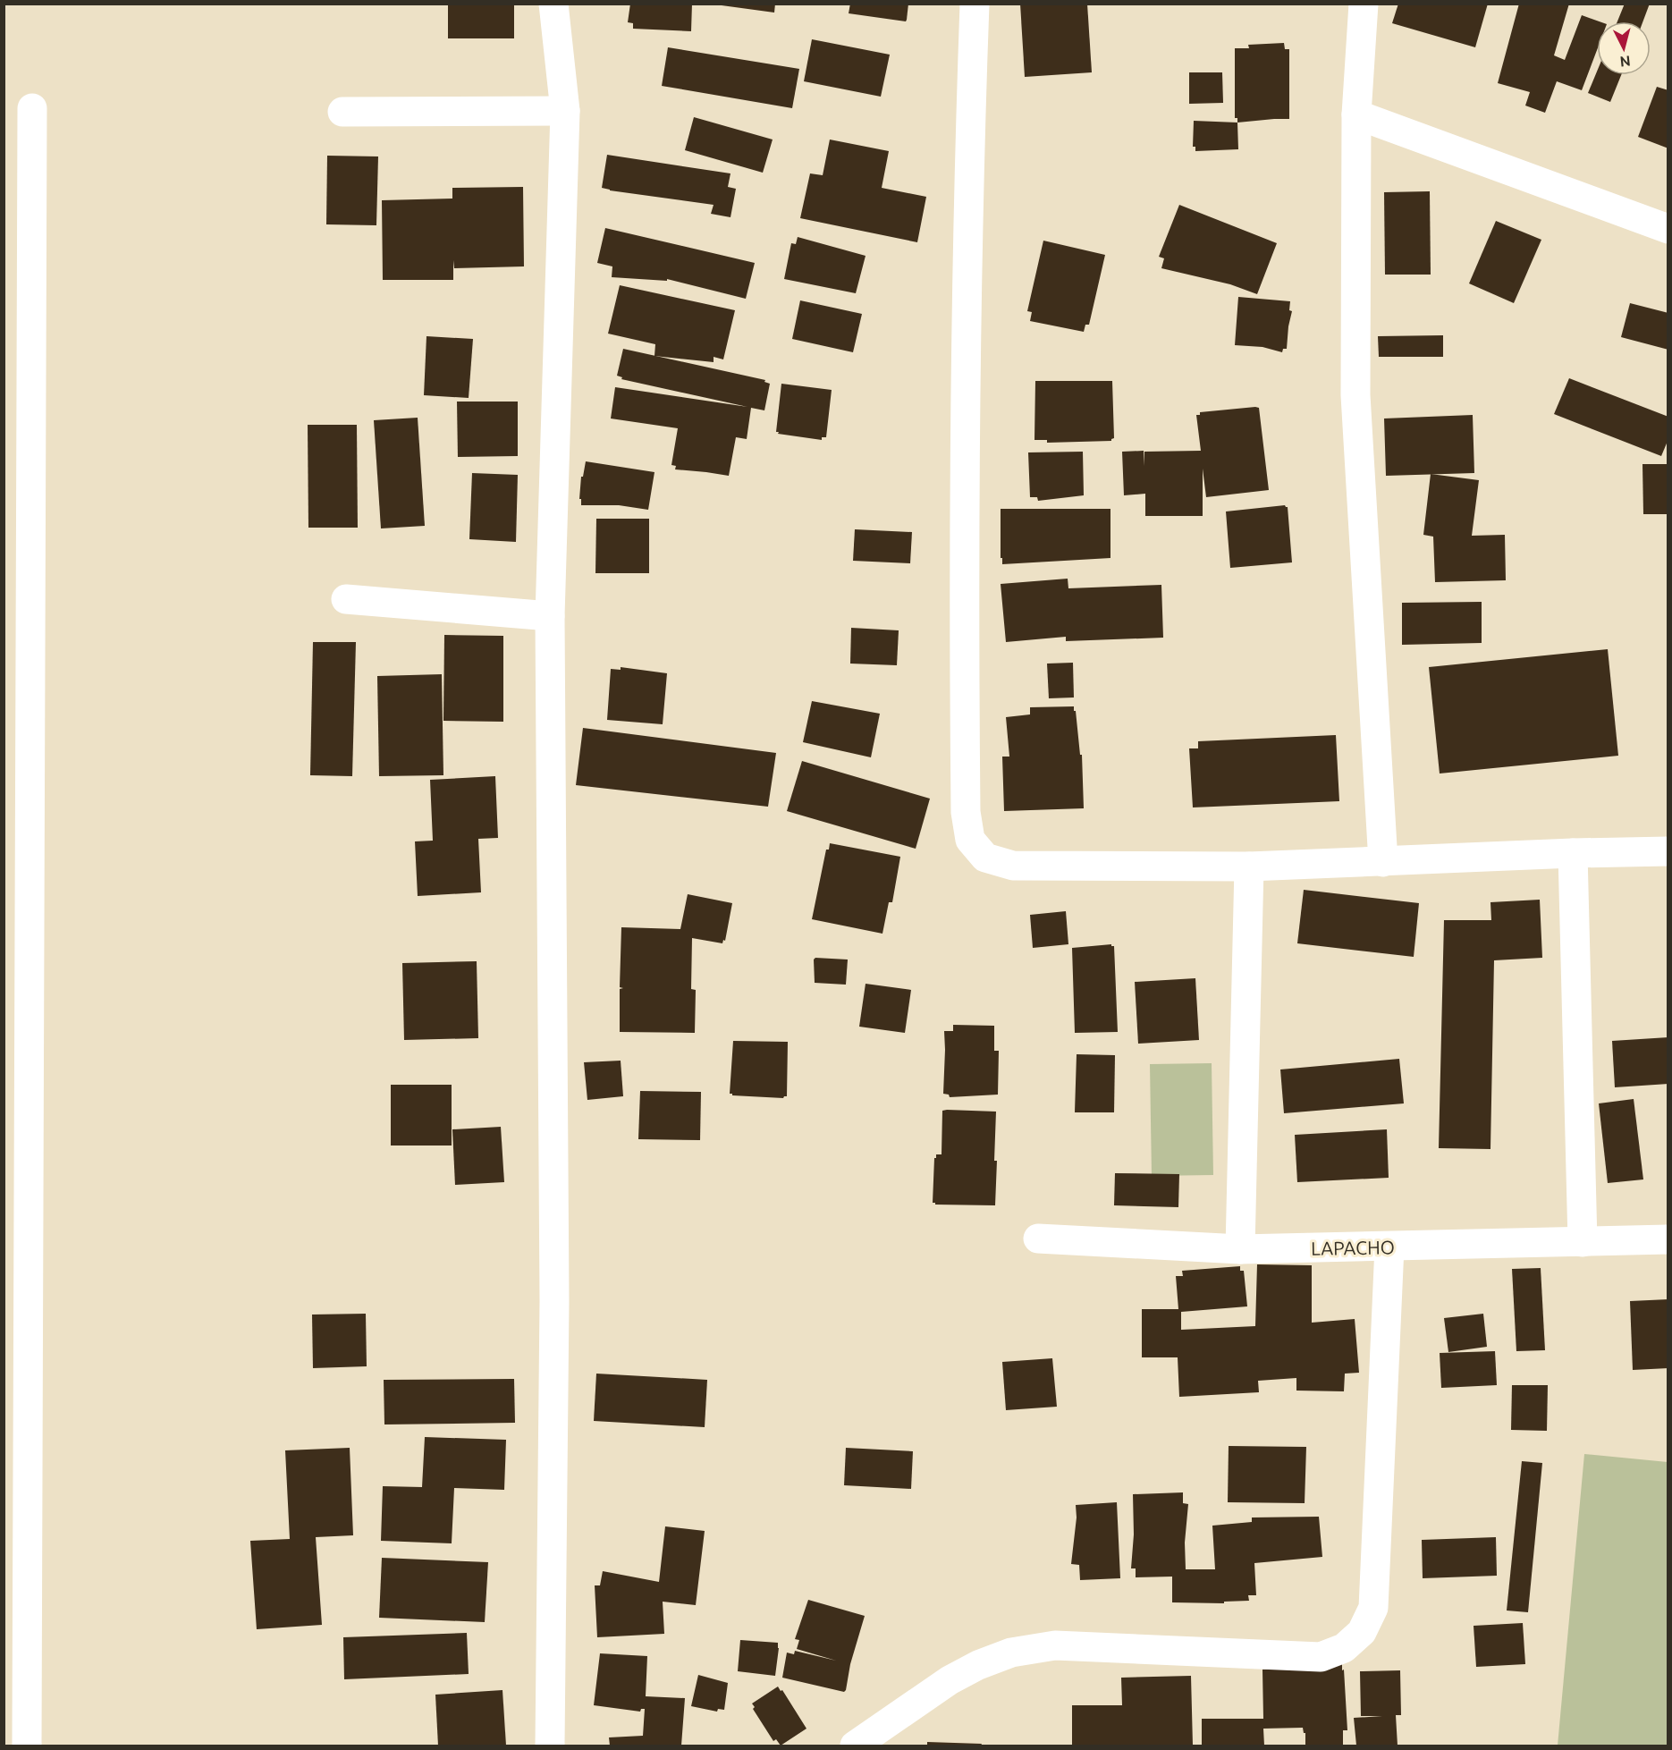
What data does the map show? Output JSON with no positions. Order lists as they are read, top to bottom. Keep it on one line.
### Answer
{"streets":{"street":["LAPACHO"]},"north":"bottom"}
